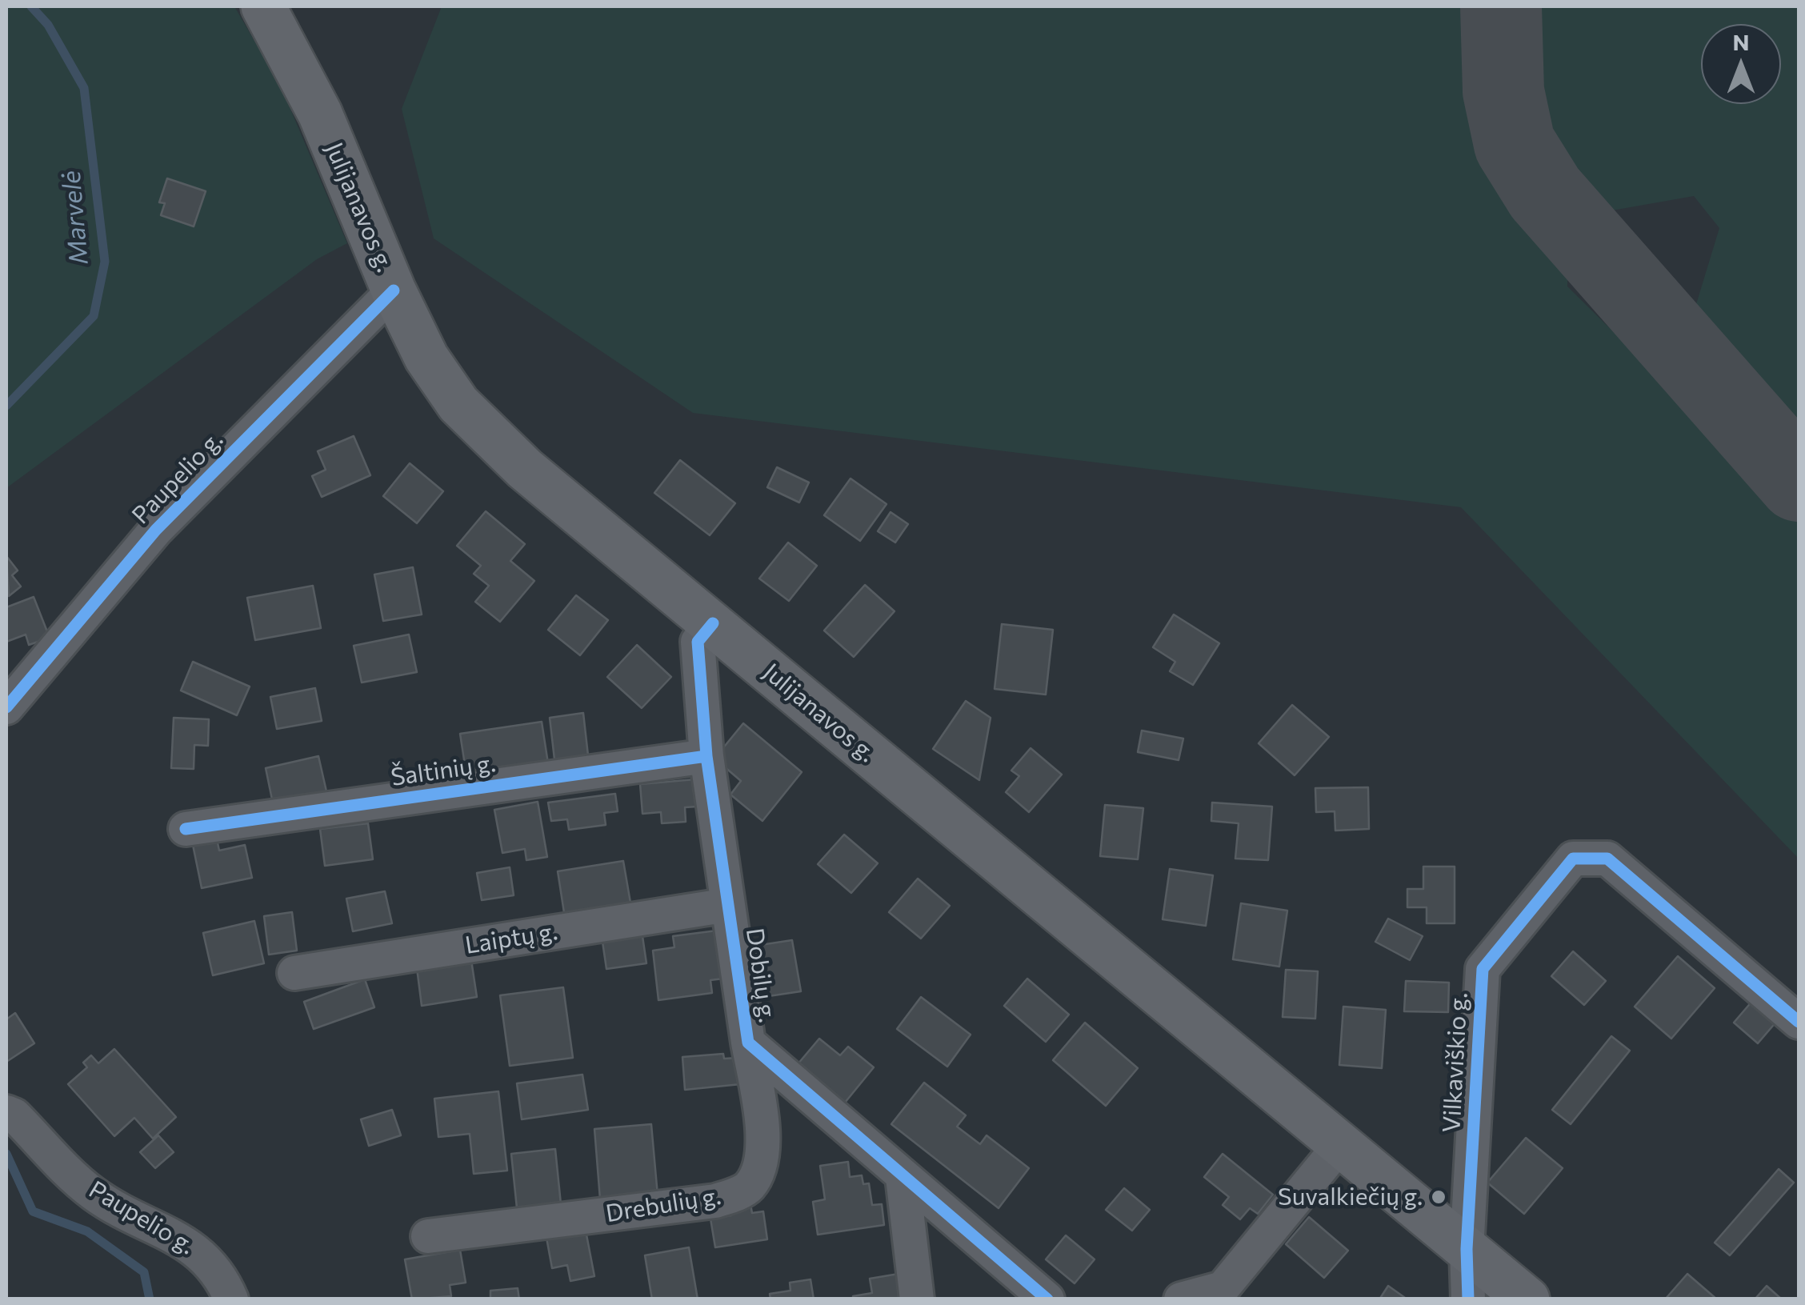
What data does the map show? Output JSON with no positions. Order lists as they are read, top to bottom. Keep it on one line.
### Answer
{"streets":{"main road":["Julijanavos g."],"street":["Paupelio g.","Šaltinių g.","Laiptų g.","Dobilų g.","Vilkaviškio g.","Drebulių g."]},"crossings":[["Julijanavos g.","Paupelio g."],["Julijanavos g.","Dobilų g."],["Julijanavos g.","Vilkaviškio g."],["Šaltinių g.","Dobilų g."],["Laiptų g.","Dobilų g."],["Dobilų g.","Drebulių g."]],"water":["Marvelė"],"places":["Suvalkiečių g."],"north":"top"}
